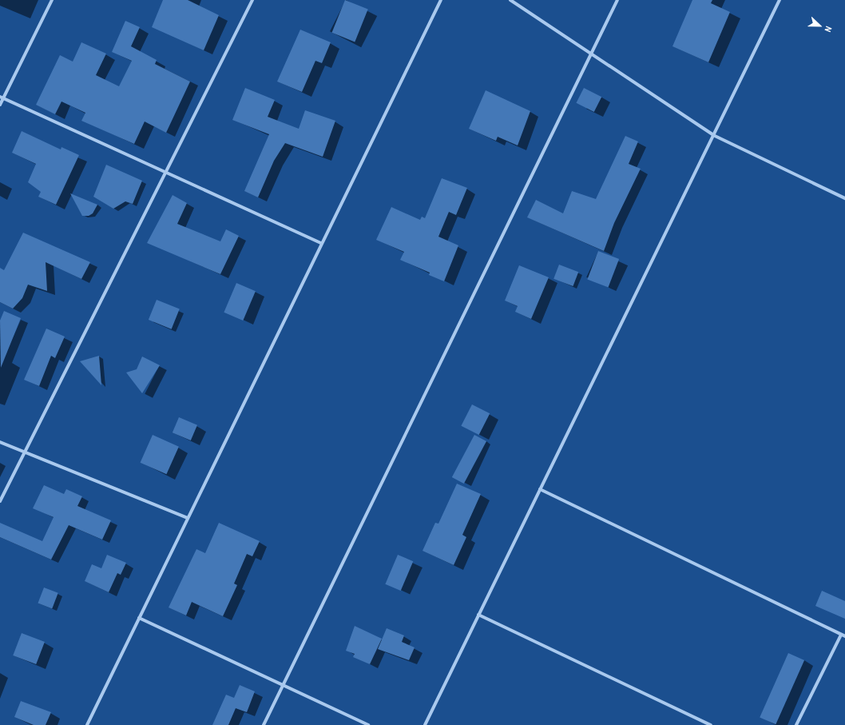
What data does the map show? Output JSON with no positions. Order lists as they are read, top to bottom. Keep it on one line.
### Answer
{"north":"right"}
